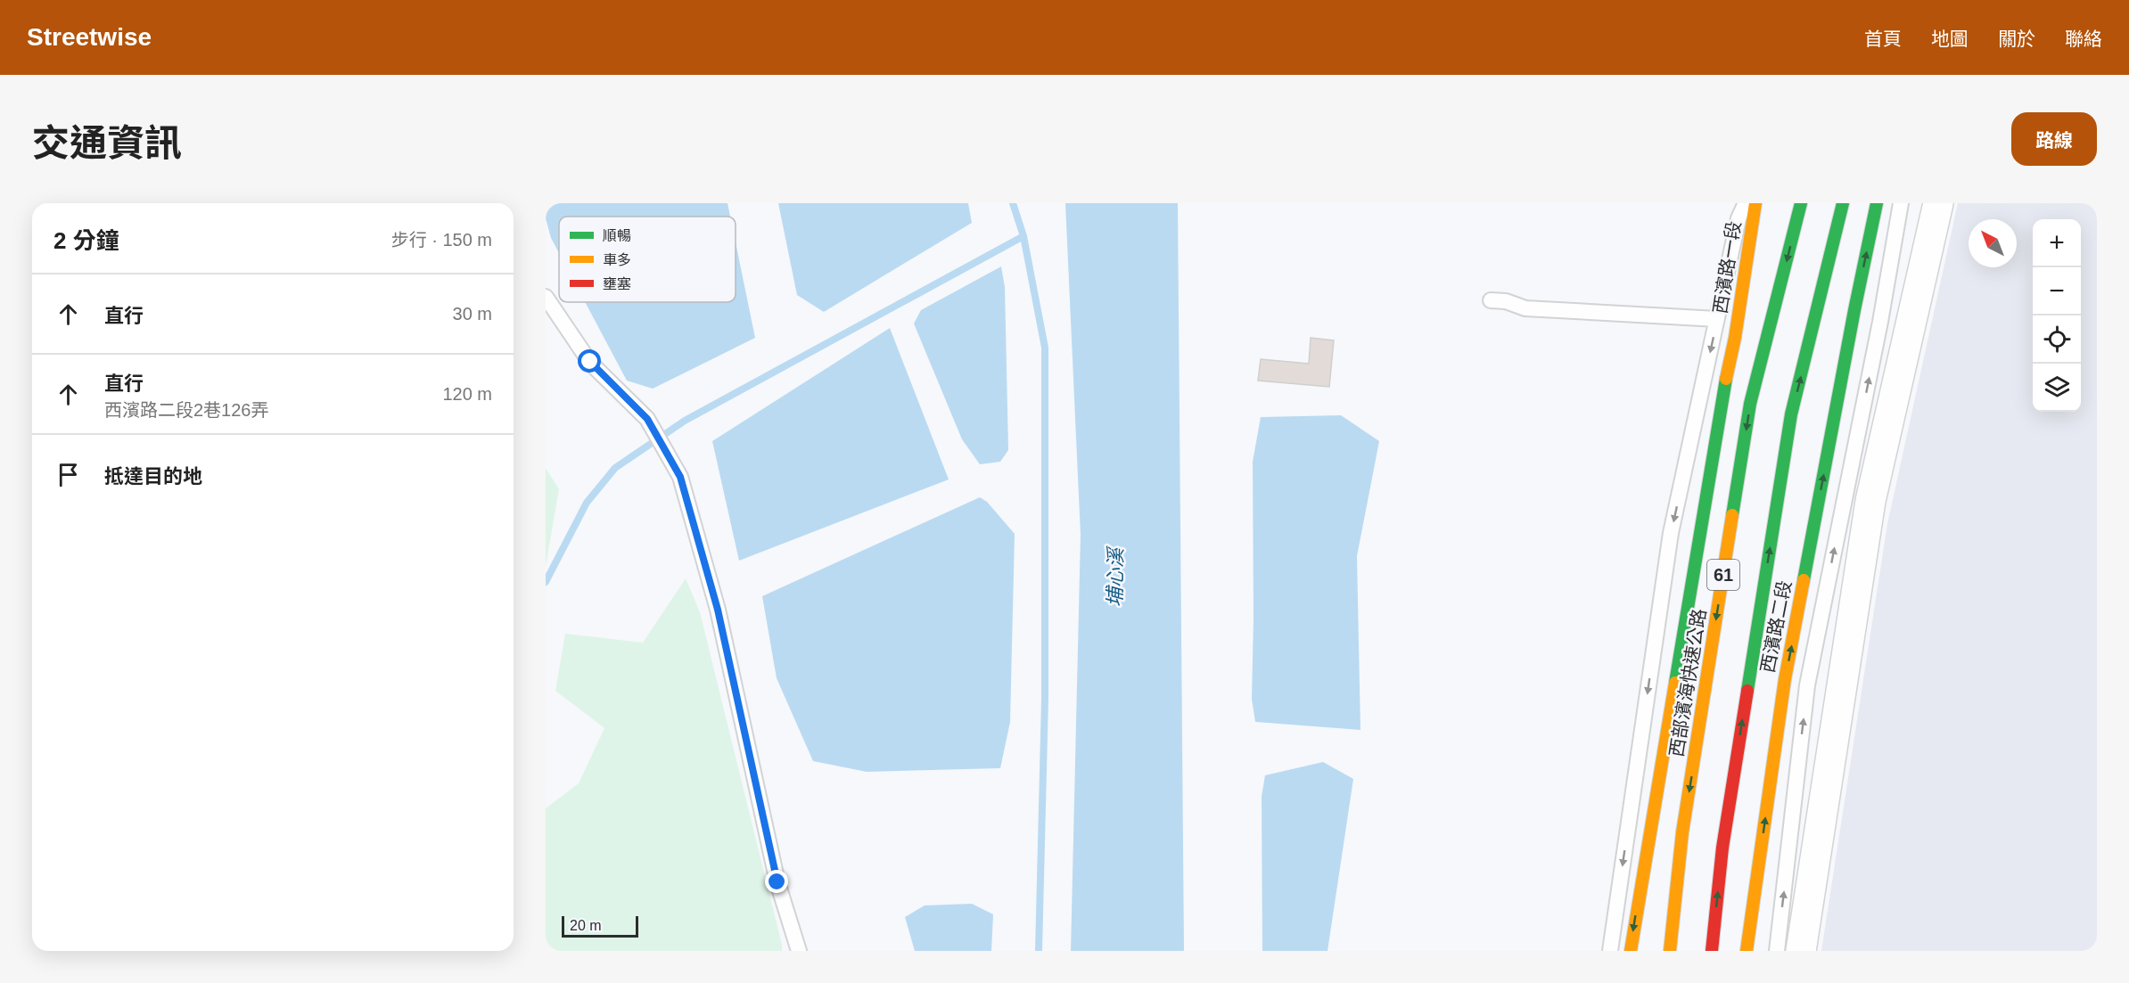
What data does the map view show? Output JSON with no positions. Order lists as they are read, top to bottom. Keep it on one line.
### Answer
{"streets":{"main road":["西濱路一段","61","西濱路二段","西部濱海快速公路"]},"water":["埔心溪"],"legend":["順暢","車多","壅塞"],"scale_bar":"20 m","north":"top left","page":{"header":"Streetwise","nav":["首頁","地圖","關於","聯絡"],"title":"交通資訊","buttons":"路線","heading":["2 分鐘","步行 · 150 m"],"map_buttons":["+","−"],"list":[["直行","30 m"],["直行","西濱路二段2巷126弄","120 m"],"抵達目的地"],"scale":"20 m"}}
